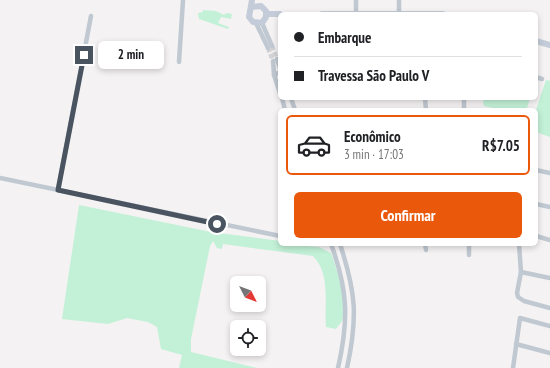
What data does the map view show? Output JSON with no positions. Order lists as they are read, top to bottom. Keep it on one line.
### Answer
{"north":"bottom right","page":{"banner":["Embarque","Travessa São Paulo V"],"bubble":"2 min","list":[{"name":"Econômico","note":"3 min · 17:03","value":"R$7.05"}],"buttons":"Confirmar"}}
